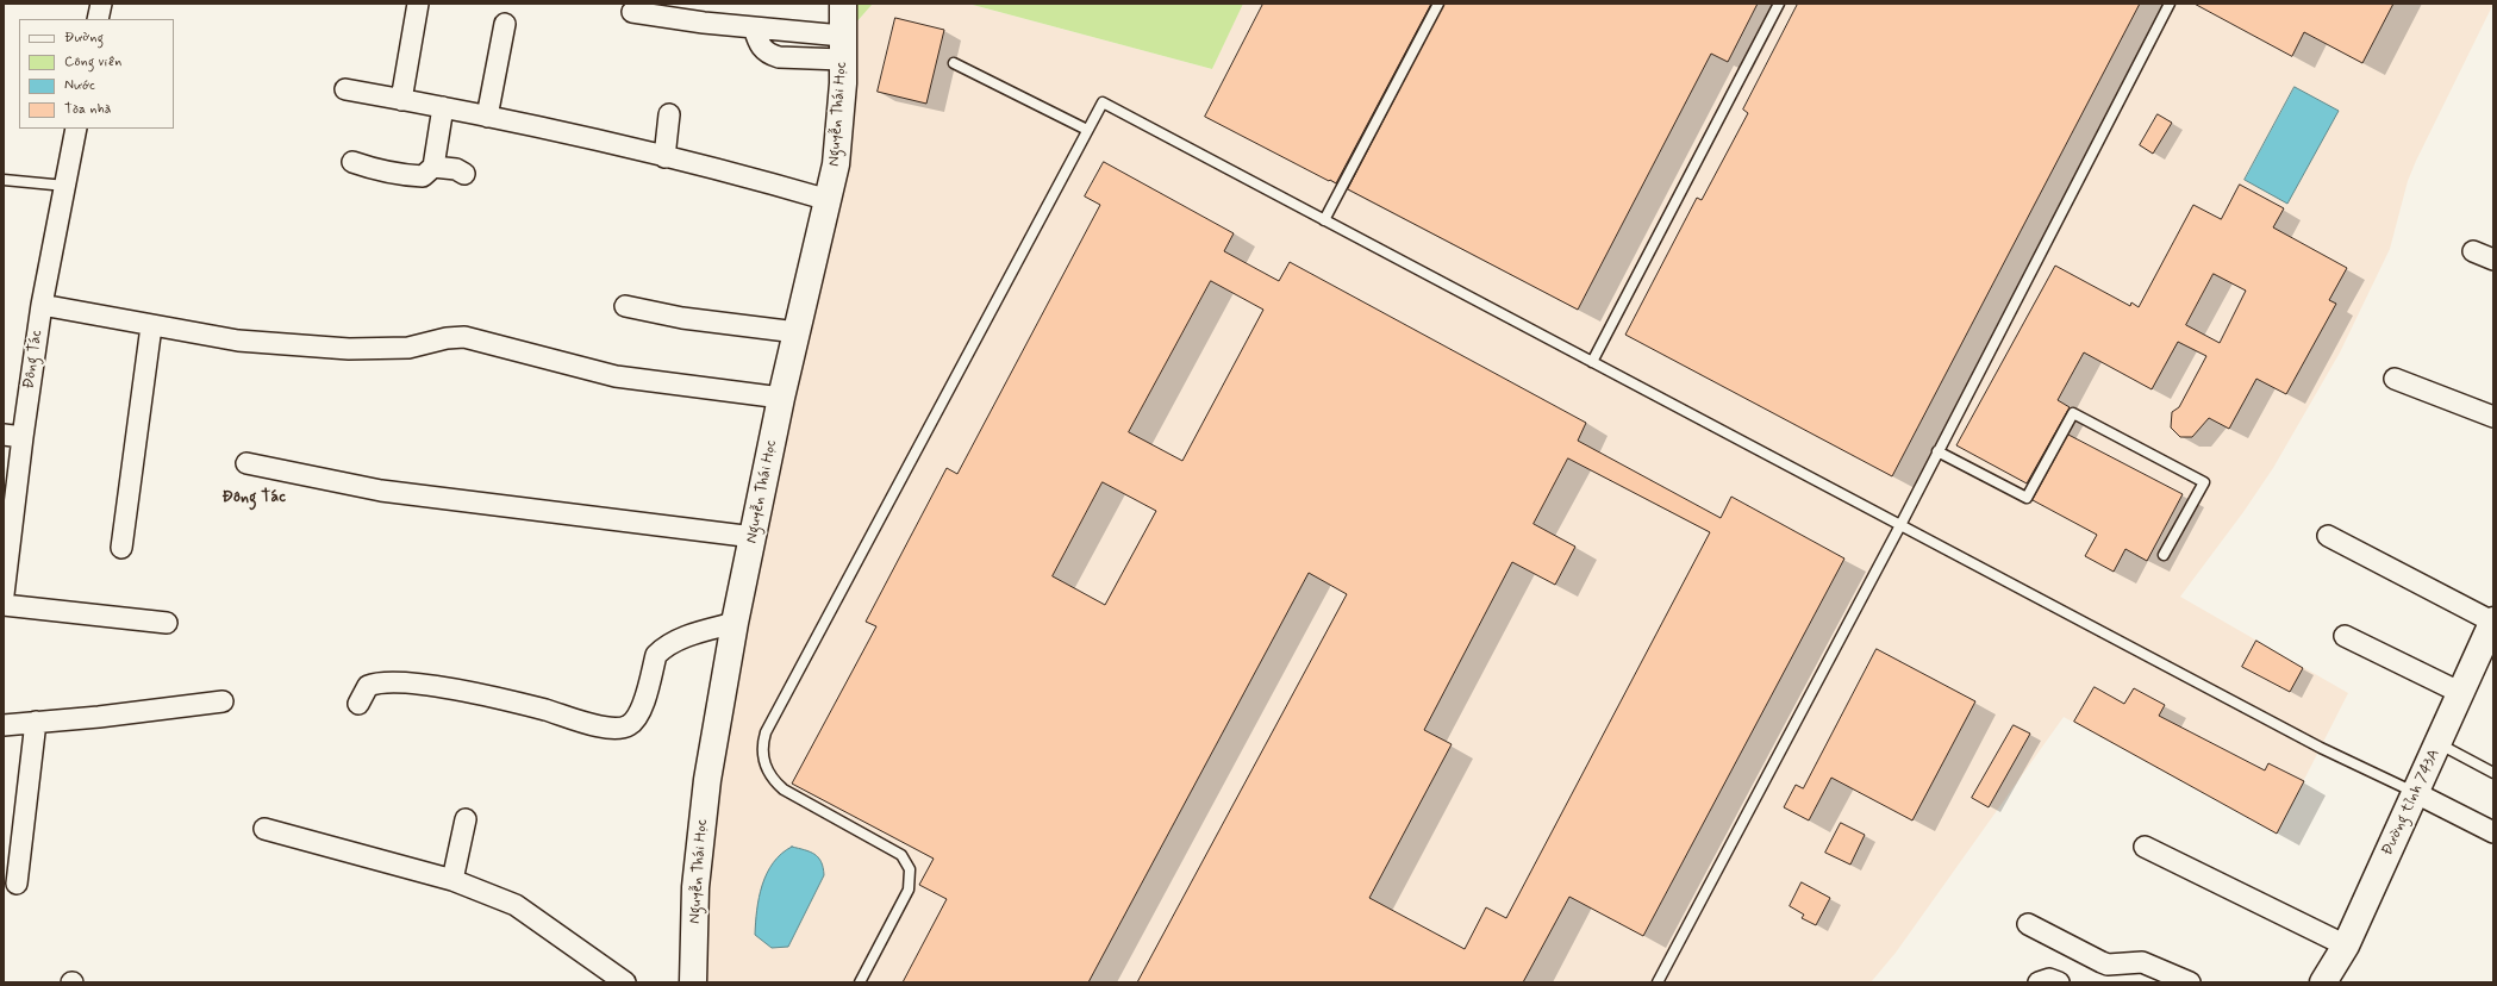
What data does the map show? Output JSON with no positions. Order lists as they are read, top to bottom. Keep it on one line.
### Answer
{"streets":{"street":["Nguyễn Thái Học","Đông Tác","Đường tỉnh 743A"]},"districts":["Đông Tác"],"legend":["Đường","Công viên","Nước","Tòa nhà"]}
